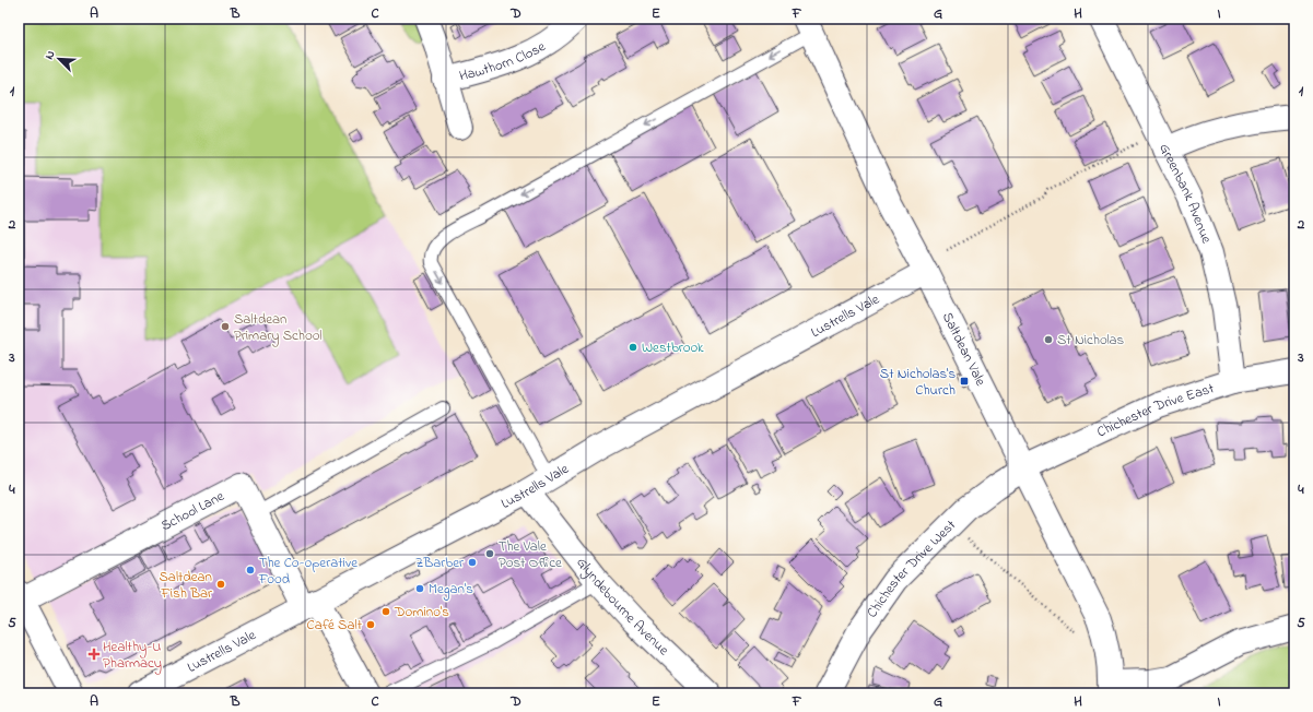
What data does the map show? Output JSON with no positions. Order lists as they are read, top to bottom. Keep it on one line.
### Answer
{"streets":{"street":["Hawthorn Close","Greenbank Avenue","Lustrells Vale","Saltdean Vale","Chichester Drive East","School Lane","Chichester Drive West","Glyndebourne Avenue"]},"crossings":[["Greenbank Avenue","Chichester Drive East"],["Lustrells Vale","Saltdean Vale"],["Lustrells Vale","School Lane"],["Lustrells Vale","Glyndebourne Avenue"],["Saltdean Vale","Chichester Drive East"],["Saltdean Vale","Chichester Drive West"],["Chichester Drive East","Chichester Drive West"]],"places":{"other":["Saltdean Primary School","St Nicholas","Westbrook","The Vale Post Office","ZBarber","The Co-operative Food","Saltdean Fish Bar","Megan's","Domino's","Café Salt"],"transit":["St Nicholas's Church"],"health":["Healthy-U Pharmacy"]},"north":"top left","grid":{"columns":["A","B","C","D","E","F","G","H","I"],"rows":["1","2","3","4","5"]}}
